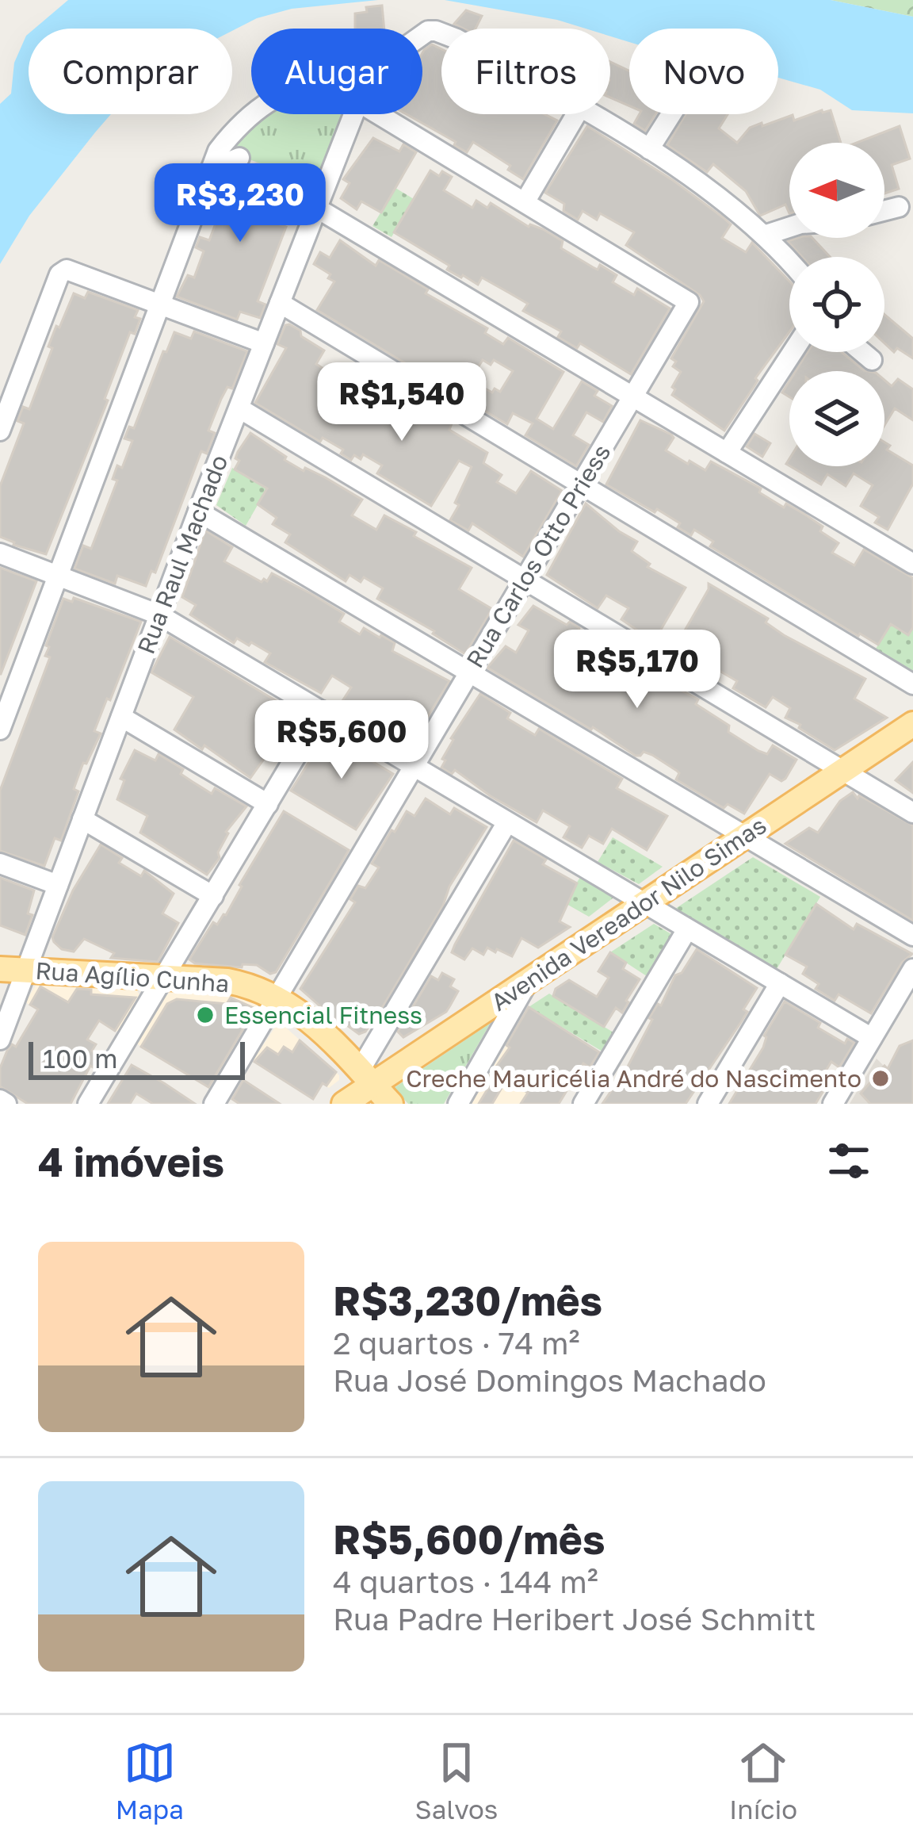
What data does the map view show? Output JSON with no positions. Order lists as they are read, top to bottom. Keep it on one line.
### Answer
{"streets":{"main road":["Avenida Vereador Nilo Simas","Rua Agílio Cunha"],"street":["Rua Raul Machado","Rua Carlos Otto Priess"]},"crossings":[["Rua Raul Machado","Rua Agílio Cunha"],["Rua Carlos Otto Priess","Rua Agílio Cunha"],["Avenida Vereador Nilo Simas","Rua Agílio Cunha"]],"places":["Essencial Fitness","Creche Mauricélia André do Nascimento"],"scale_bar":"100 m","north":"left","page":{"chip":["Comprar","Alugar","Filtros","Novo"],"price":["R$3,230","R$1,540","R$5,170","R$5,600"],"scale":"100 m","heading":"4 imóveis","list":[{"name":"R$3,230/mês","note":"2 quartos · 74 m² · Rua José Domingos Machado"},{"name":"R$5,600/mês","note":"4 quartos · 144 m² · Rua Padre Heribert José Schmitt"}],"tabs":["Mapa","Salvos","Início"]}}
